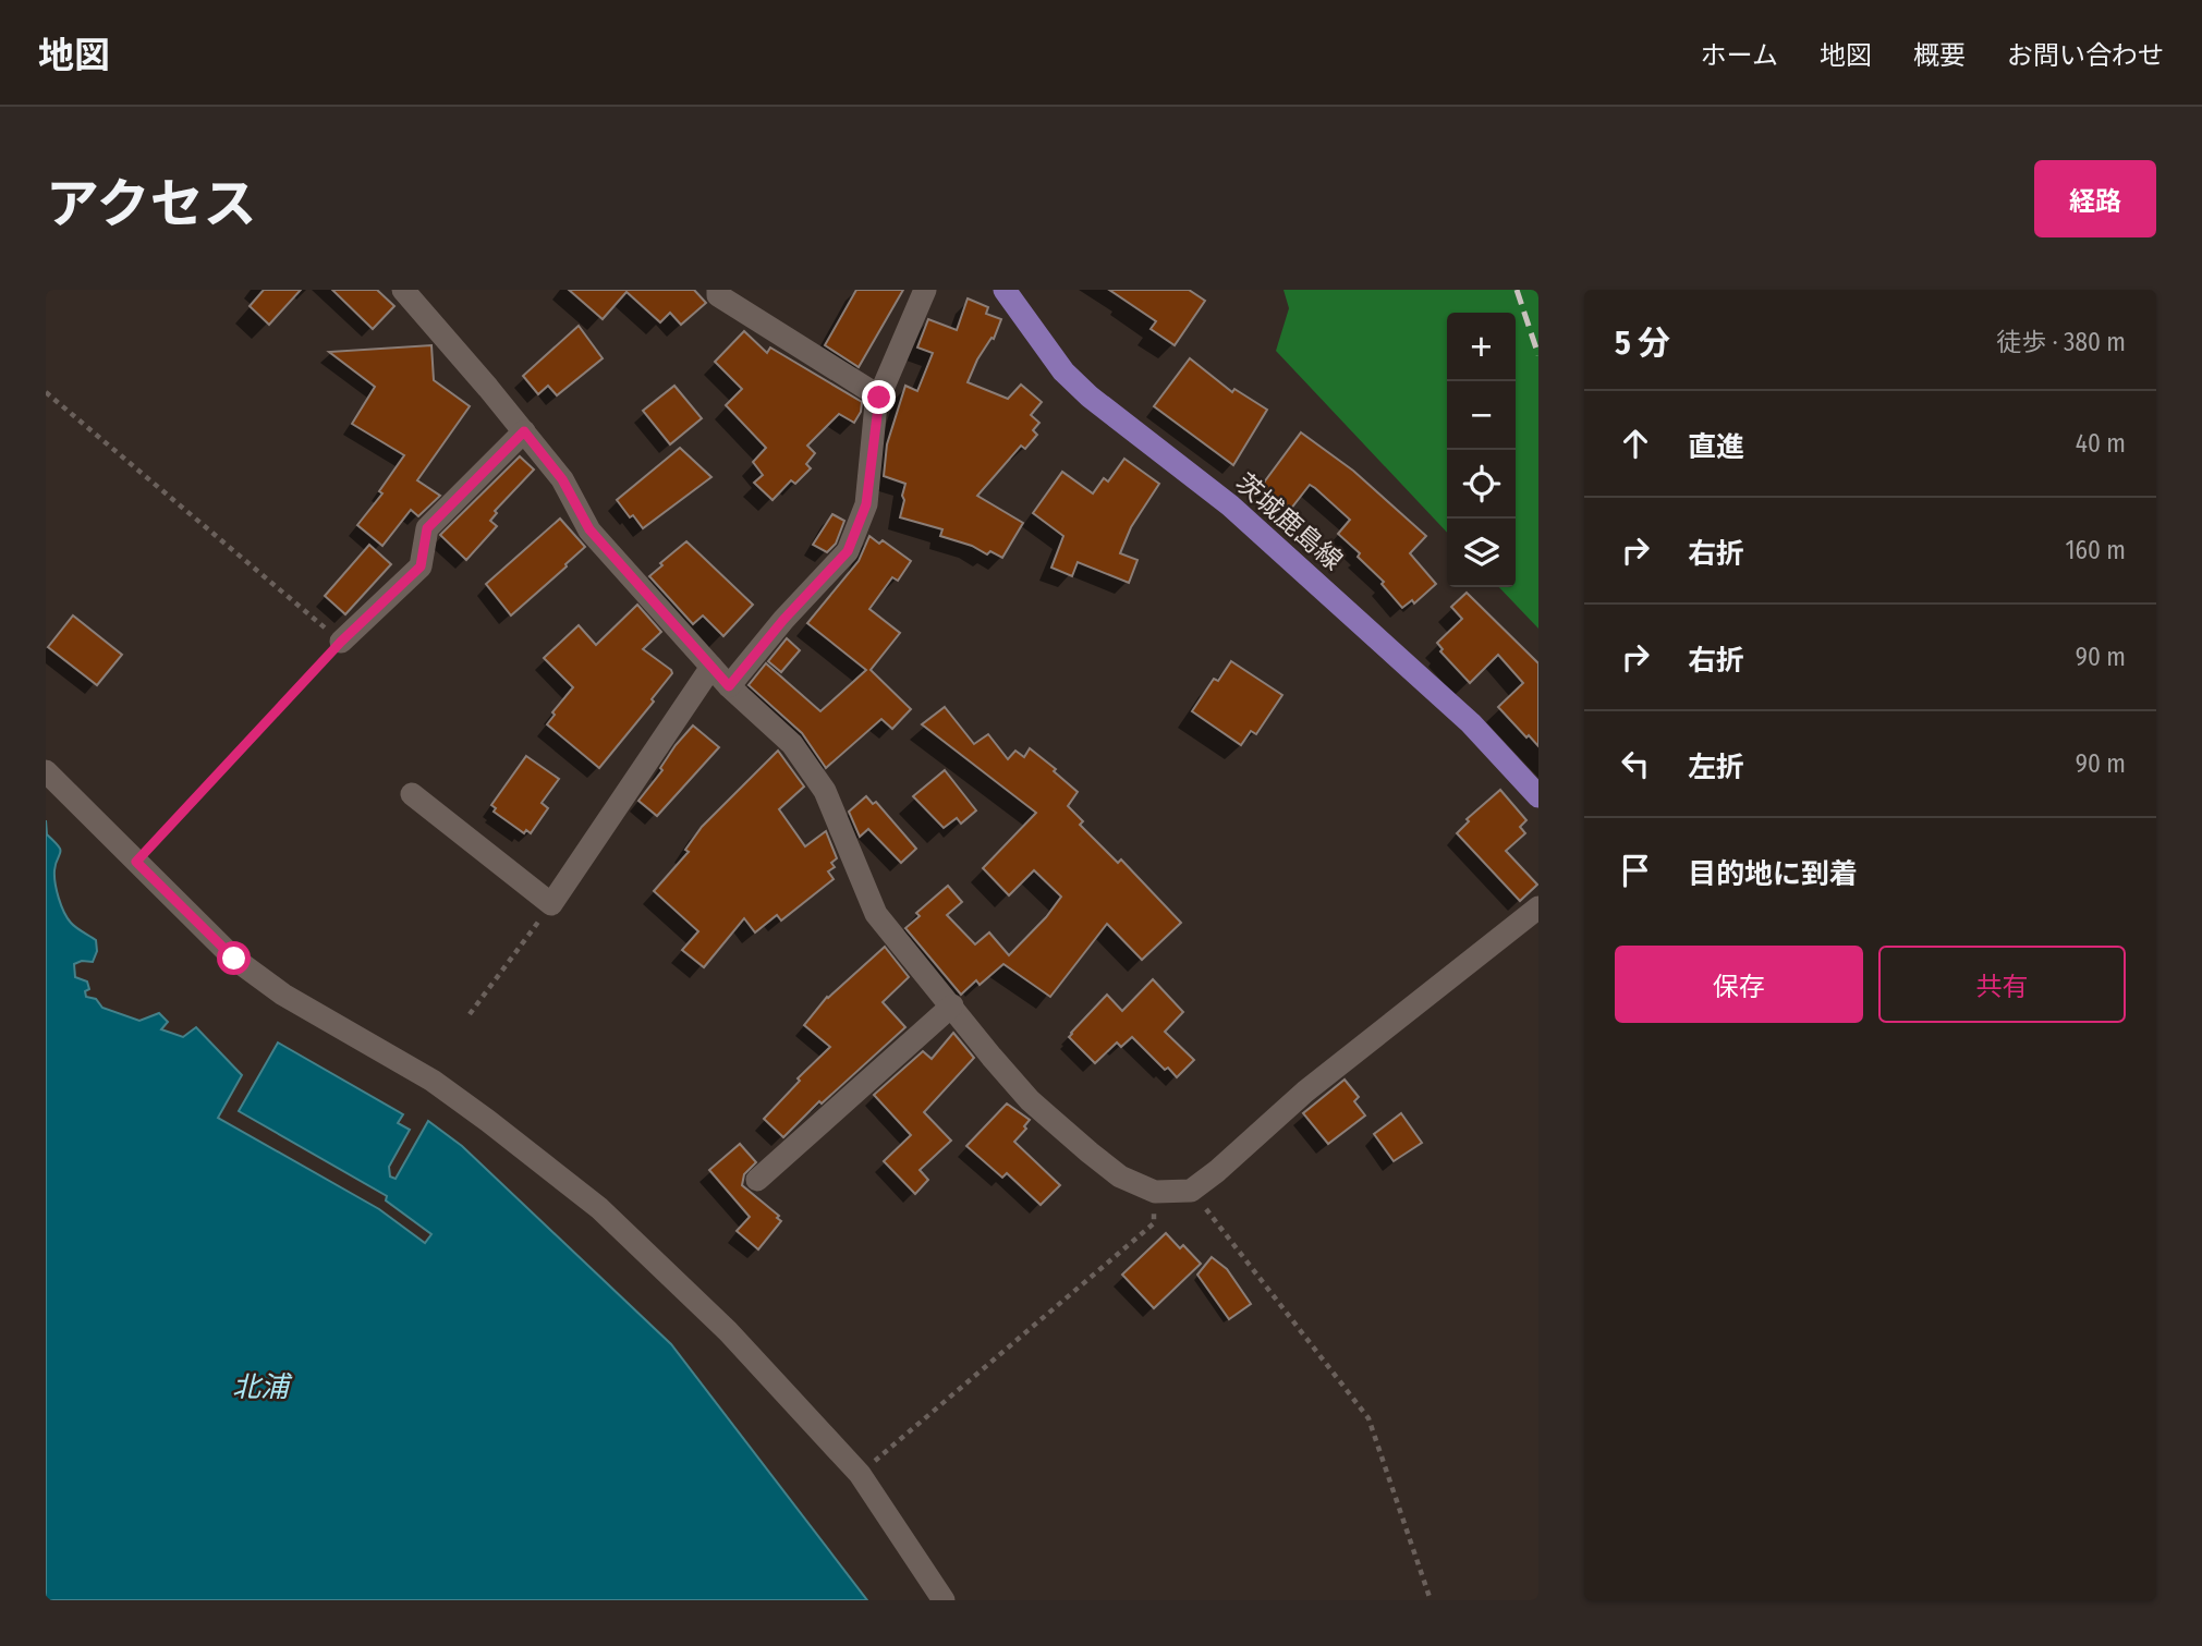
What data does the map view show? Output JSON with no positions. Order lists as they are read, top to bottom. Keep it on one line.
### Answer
{"streets":{"main road":["茨城鹿島線"]},"water":["北浦"],"page":{"header":"地図","nav":["ホーム","地図","概要","お問い合わせ"],"title":"アクセス","buttons":["経路",["保存","共有"]],"heading":["5 分","徒歩 · 380 m"],"map_buttons":["+","−"],"list":[["直進","40 m"],["右折","160 m"],["右折","90 m"],["左折","90 m"],"目的地に到着"]}}
